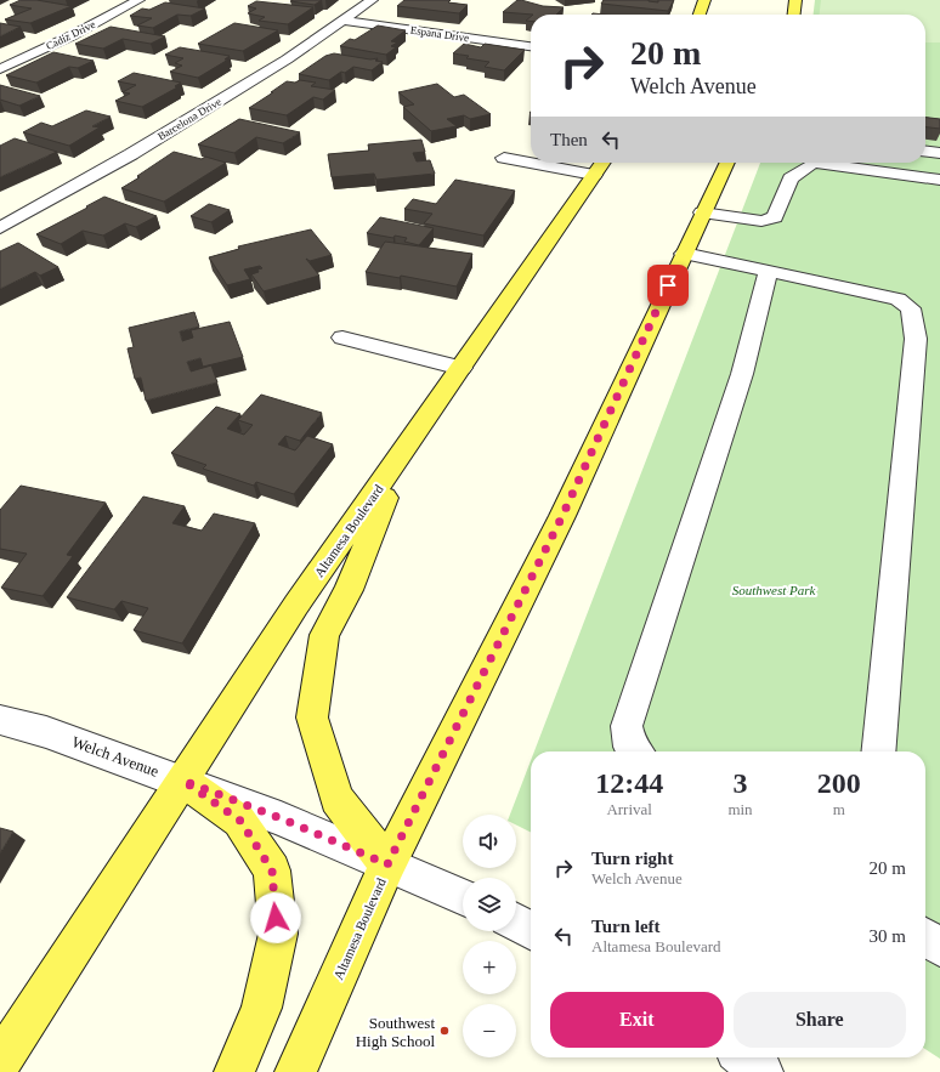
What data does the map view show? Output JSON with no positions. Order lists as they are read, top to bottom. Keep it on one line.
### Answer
{"streets":{"main road":["Altamesa Boulevard"],"street":["Espana Drive","Cadiz Drive","Barcelona Drive","Welch Avenue"]},"crossings":[["Espana Drive","Barcelona Drive"],["Altamesa Boulevard","Welch Avenue"]],"parks":["Southwest Park"],"places":["Southwest High School"],"page":{"turn":["20 m","Welch Avenue"],"then":"Then","eta":["12:44","Arrival","3","min","200","m"],"map_buttons":["+","−"],"list":[{"name":"Turn right","note":"Welch Avenue","value":"20 m"},{"name":"Turn left","note":"Altamesa Boulevard","value":"30 m"}],"buttons":["Exit","Share"]}}
